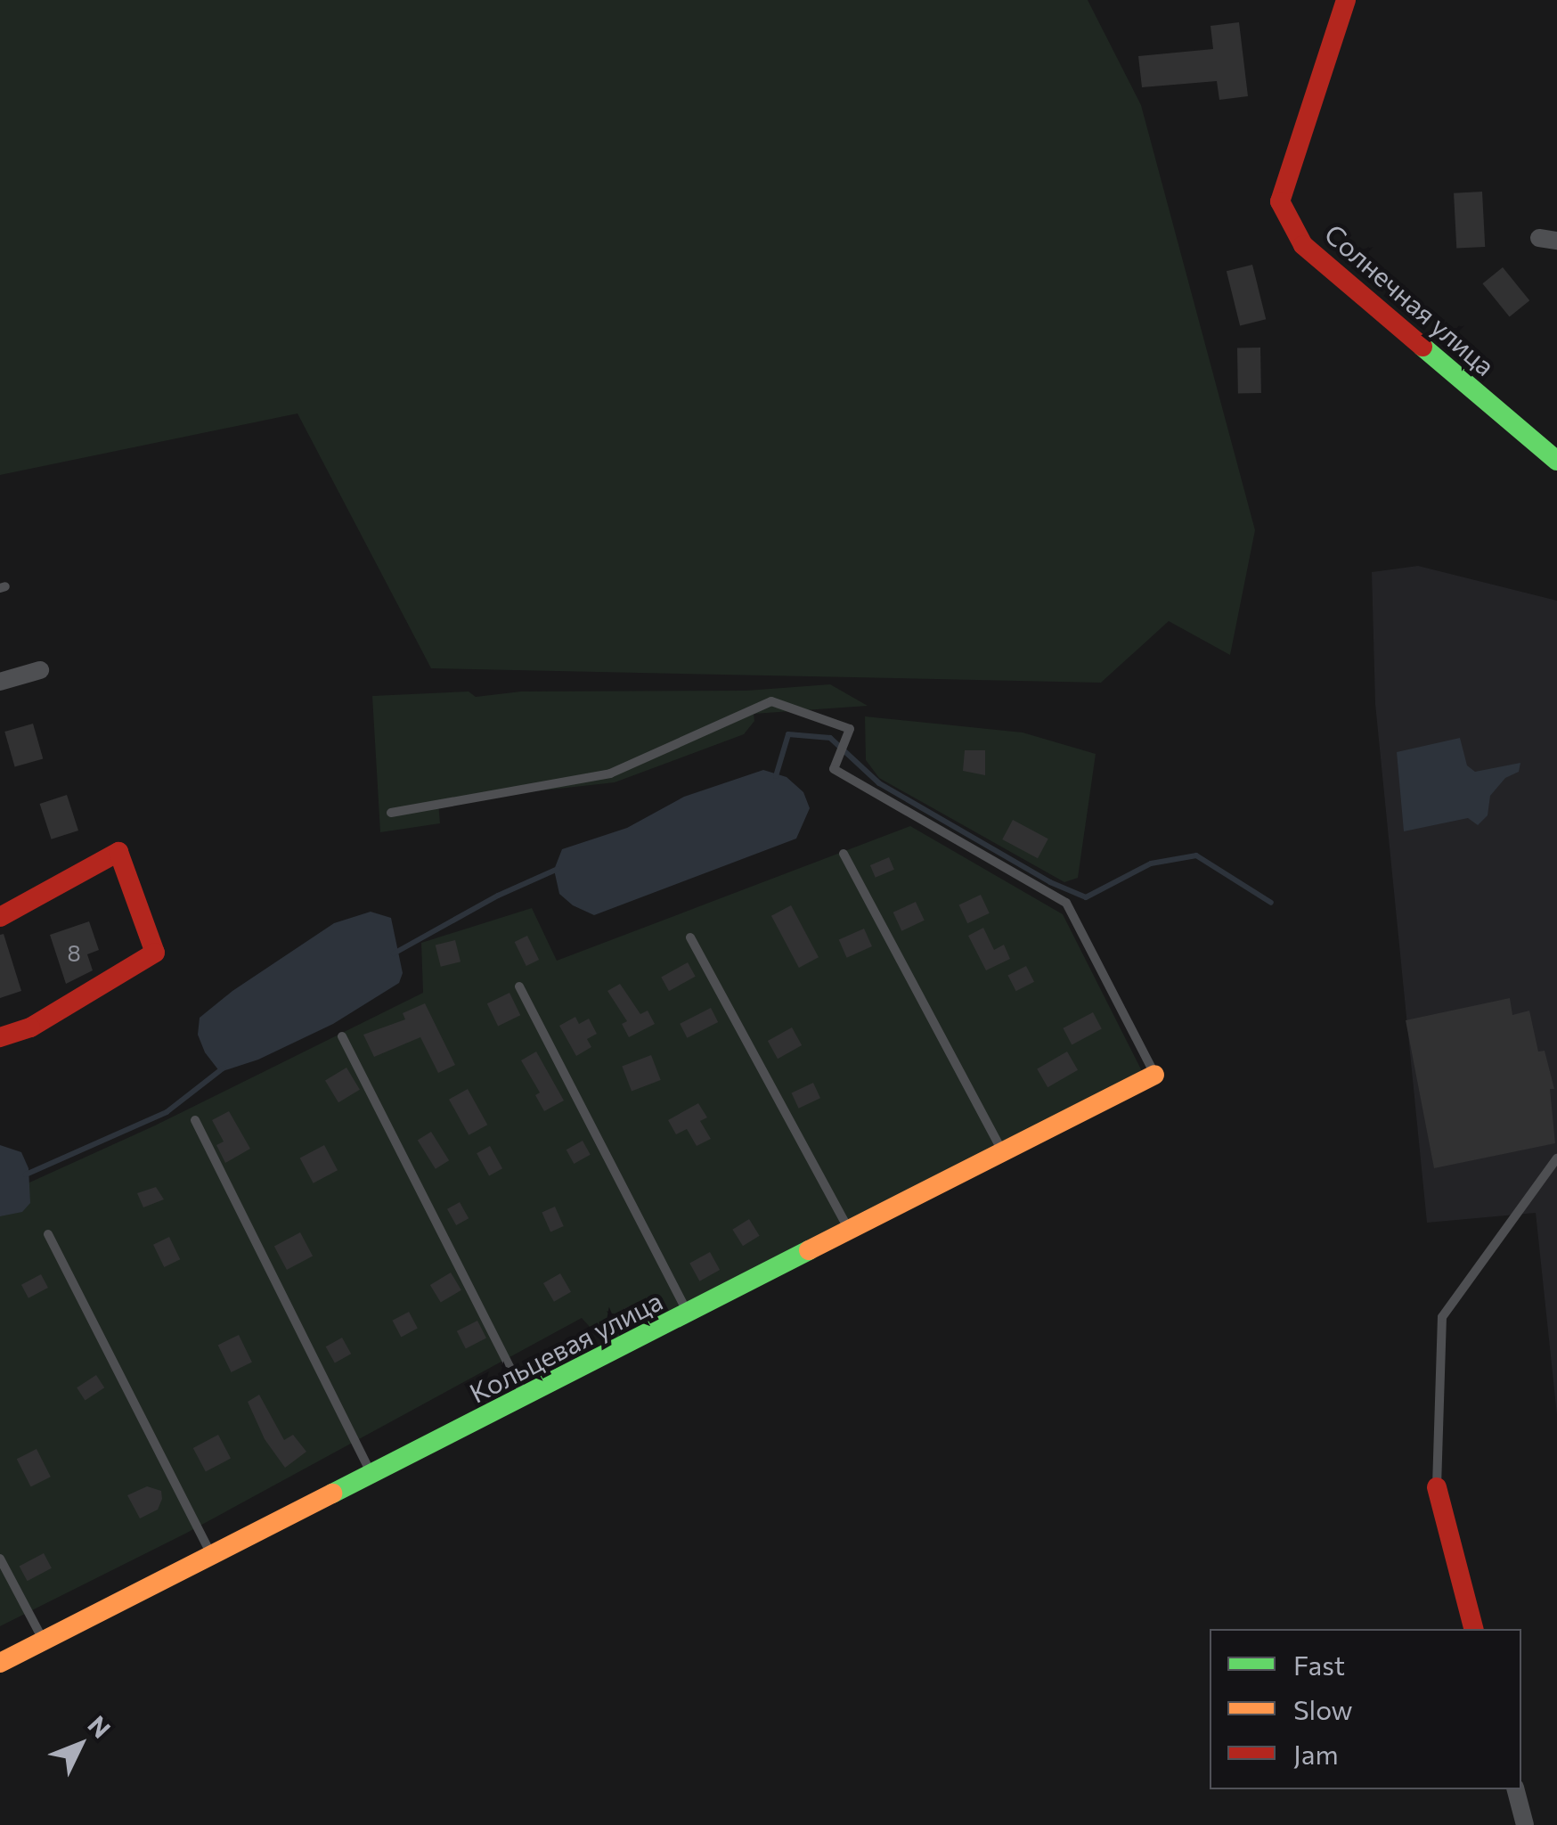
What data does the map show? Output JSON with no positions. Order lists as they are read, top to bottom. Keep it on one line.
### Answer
{"streets":{"street":["Солнечная улица","Кольцевая улица"]},"house_numbers":["8"],"legend":["Fast","Slow","Jam"],"north":"top right"}
